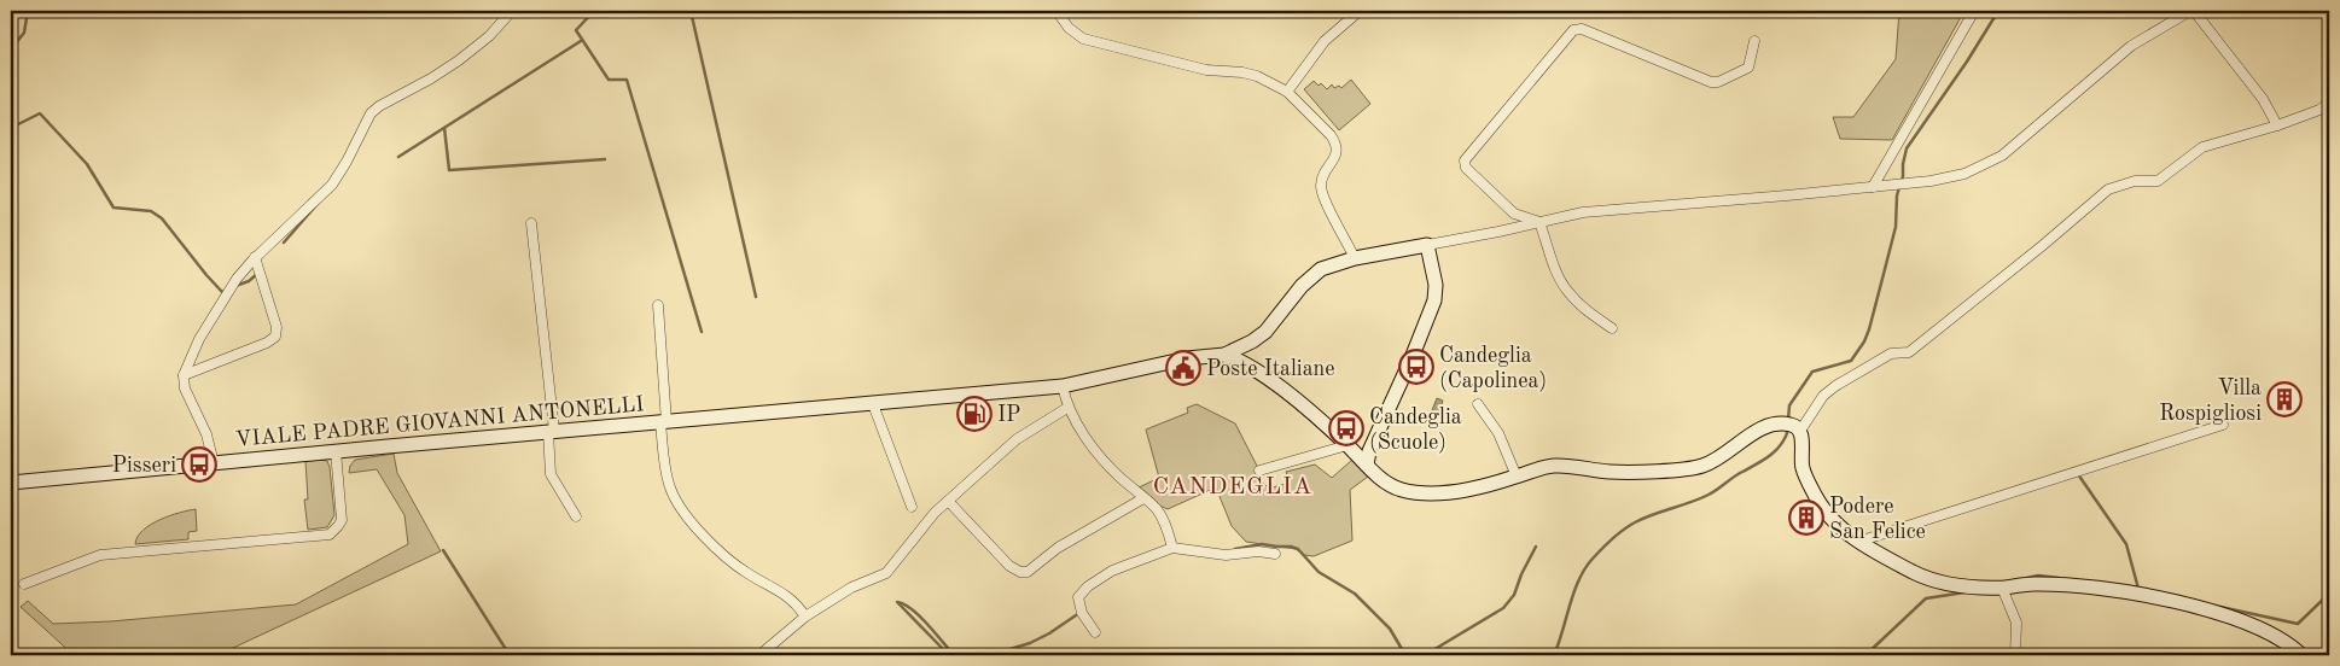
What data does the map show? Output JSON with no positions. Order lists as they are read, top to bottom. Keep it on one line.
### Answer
{"streets":{"main road":["VIALE PADRE GIOVANNI ANTONELLI"]},"districts":["CANDEGLIA"],"places":{"bus stop":["Candeglia (Capolinea)","Candeglia (Scuole)","Pisseri"],"public building":["Poste Italiane"],"building":["Villa Rospigliosi","Podere San Felice"],"fuel station":["IP"]}}
